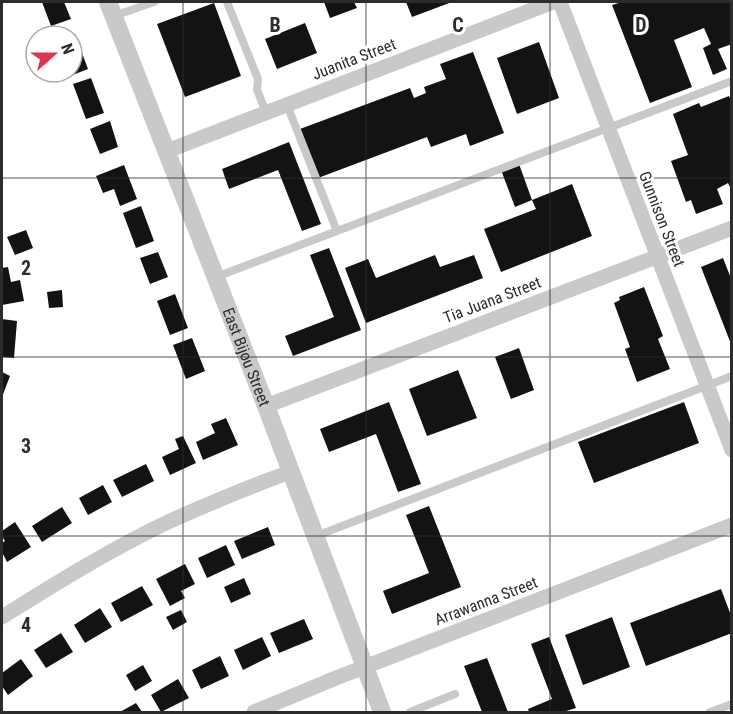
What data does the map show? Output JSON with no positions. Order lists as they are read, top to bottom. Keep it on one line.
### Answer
{"streets":{"street":["Juanita Street","Gunnison Street","Tia Juana Street","East Bijou Street","Arrawanna Street"]},"crossings":[["Juanita Street","East Bijou Street"],["Gunnison Street","Tia Juana Street"],["Tia Juana Street","East Bijou Street"],["East Bijou Street","Arrawanna Street"]],"north":"right","grid":{"columns":["B","C","D"],"rows":["2","3","4"]}}
